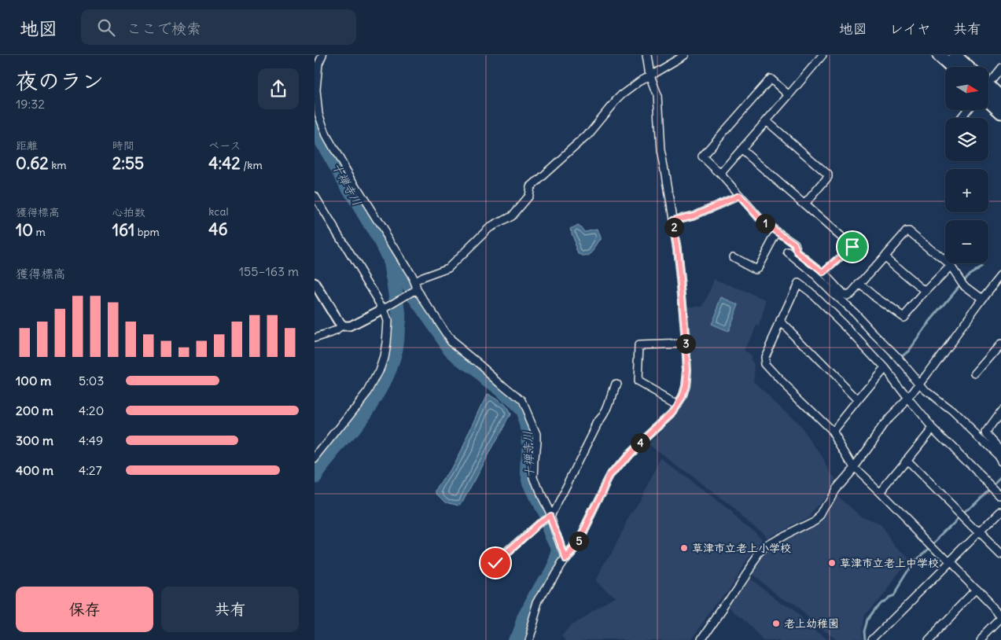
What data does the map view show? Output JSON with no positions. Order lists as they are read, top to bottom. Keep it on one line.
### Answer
{"water":["十禅寺川"],"places":["草津市立老上小学校","草津市立老上中学校","老上幼稚園"],"north":"right","page":{"header":"地図","search":"ここで検索","nav":["地図","レイヤ","共有"],"heading":["夜のラン","19:32"],"map_buttons":["+","−"],"stats":[["距離","0.62 km"],["時間","2:55"],["ペース","4:42 /km"],["獲得標高","10 m"],["心拍数","161 bpm"],["kcal","46"]],"pins":["1","2","3","4","5"],"chart":["獲得標高","155–163 m"],"list":[{"name":"100 m","note":"5:03"},{"name":"200 m","note":"4:20"},{"name":"300 m","note":"4:49"},{"name":"400 m","note":"4:27"}],"buttons":["保存","共有"]}}
